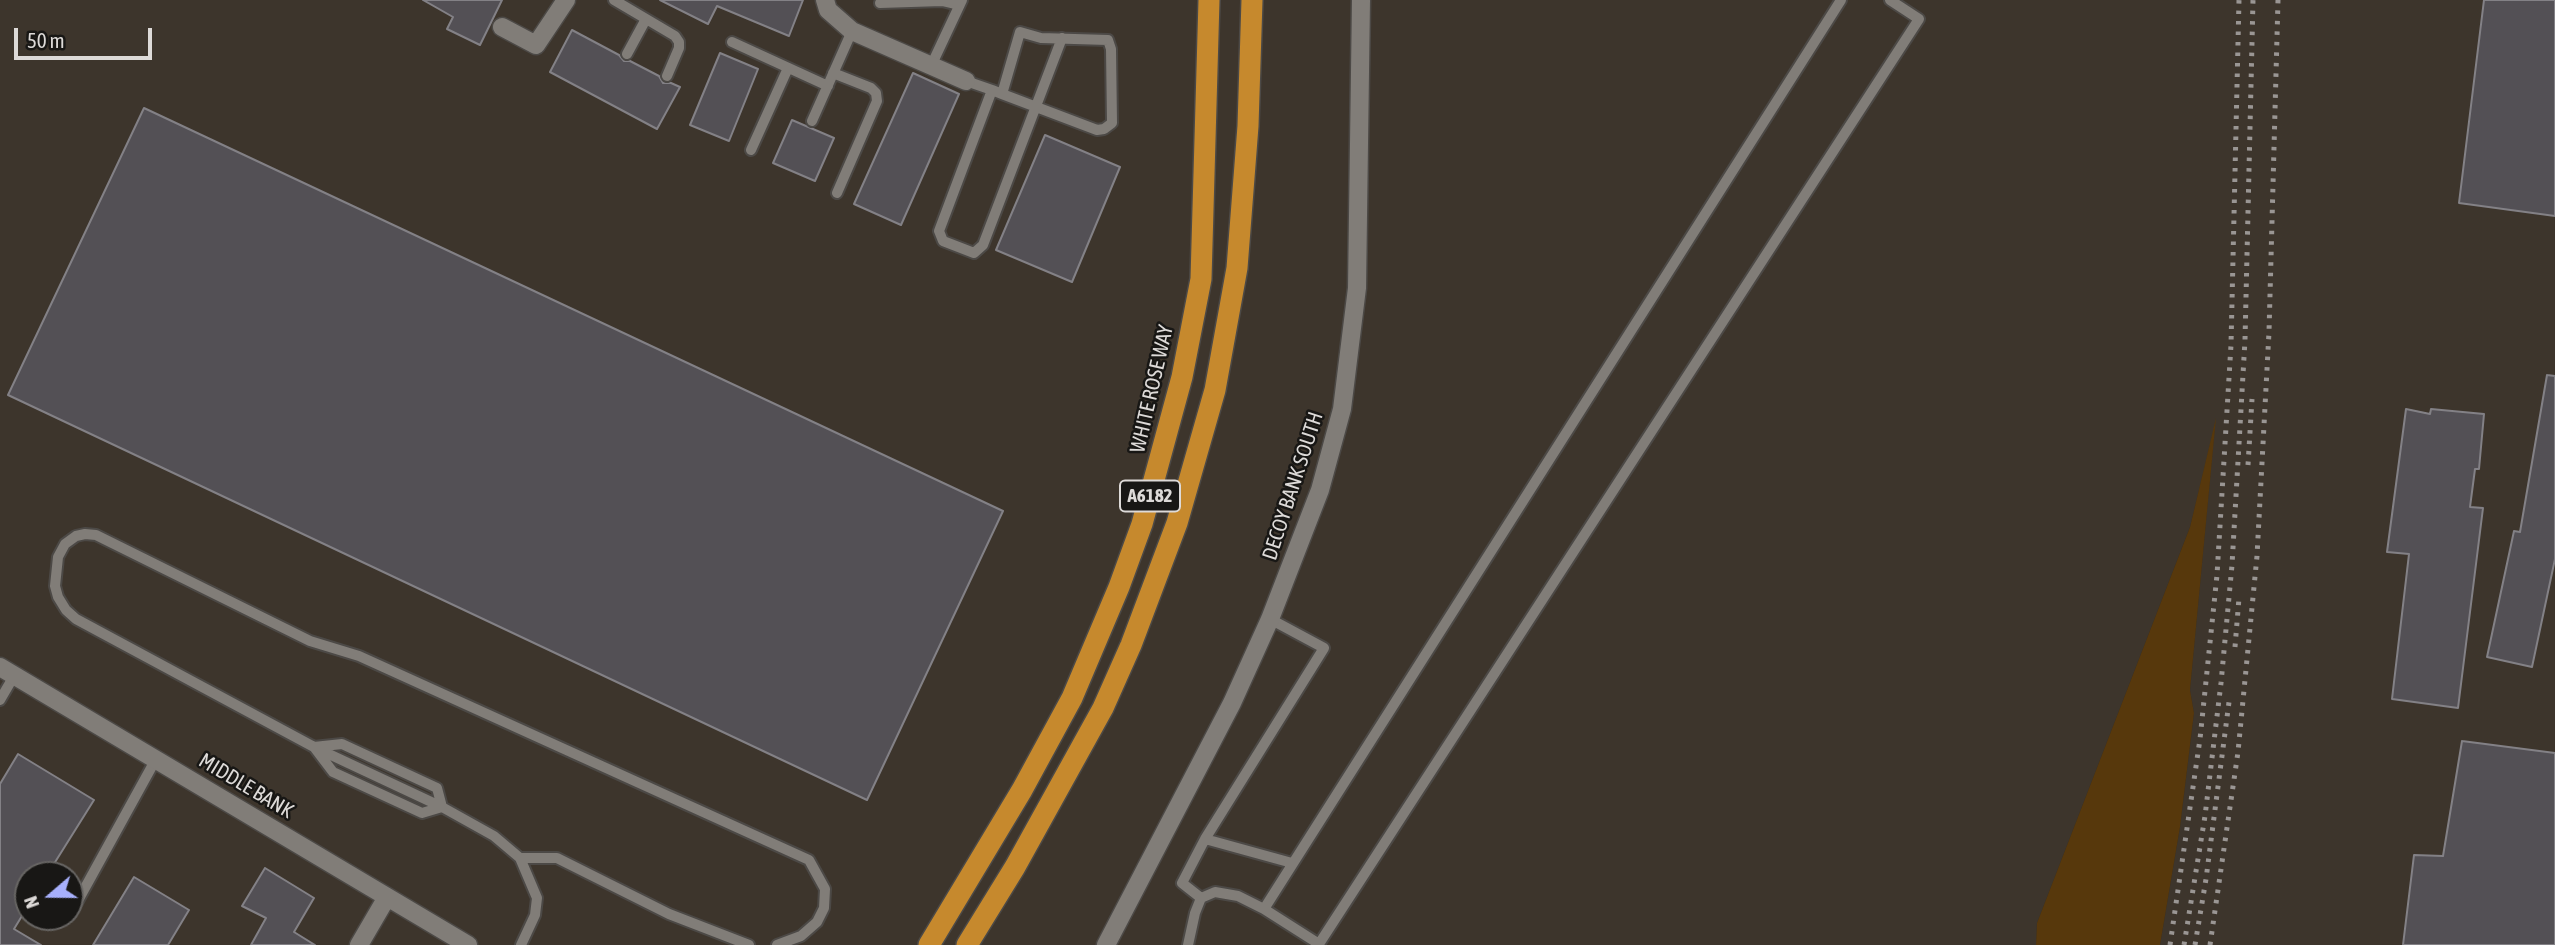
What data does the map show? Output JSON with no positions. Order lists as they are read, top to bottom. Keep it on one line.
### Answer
{"streets":{"highway":["WHITE ROSE WAY","A6182"],"street":["DECOY BANK SOUTH","MIDDLE BANK"]},"scale_bar":"50 m","north":"left"}
